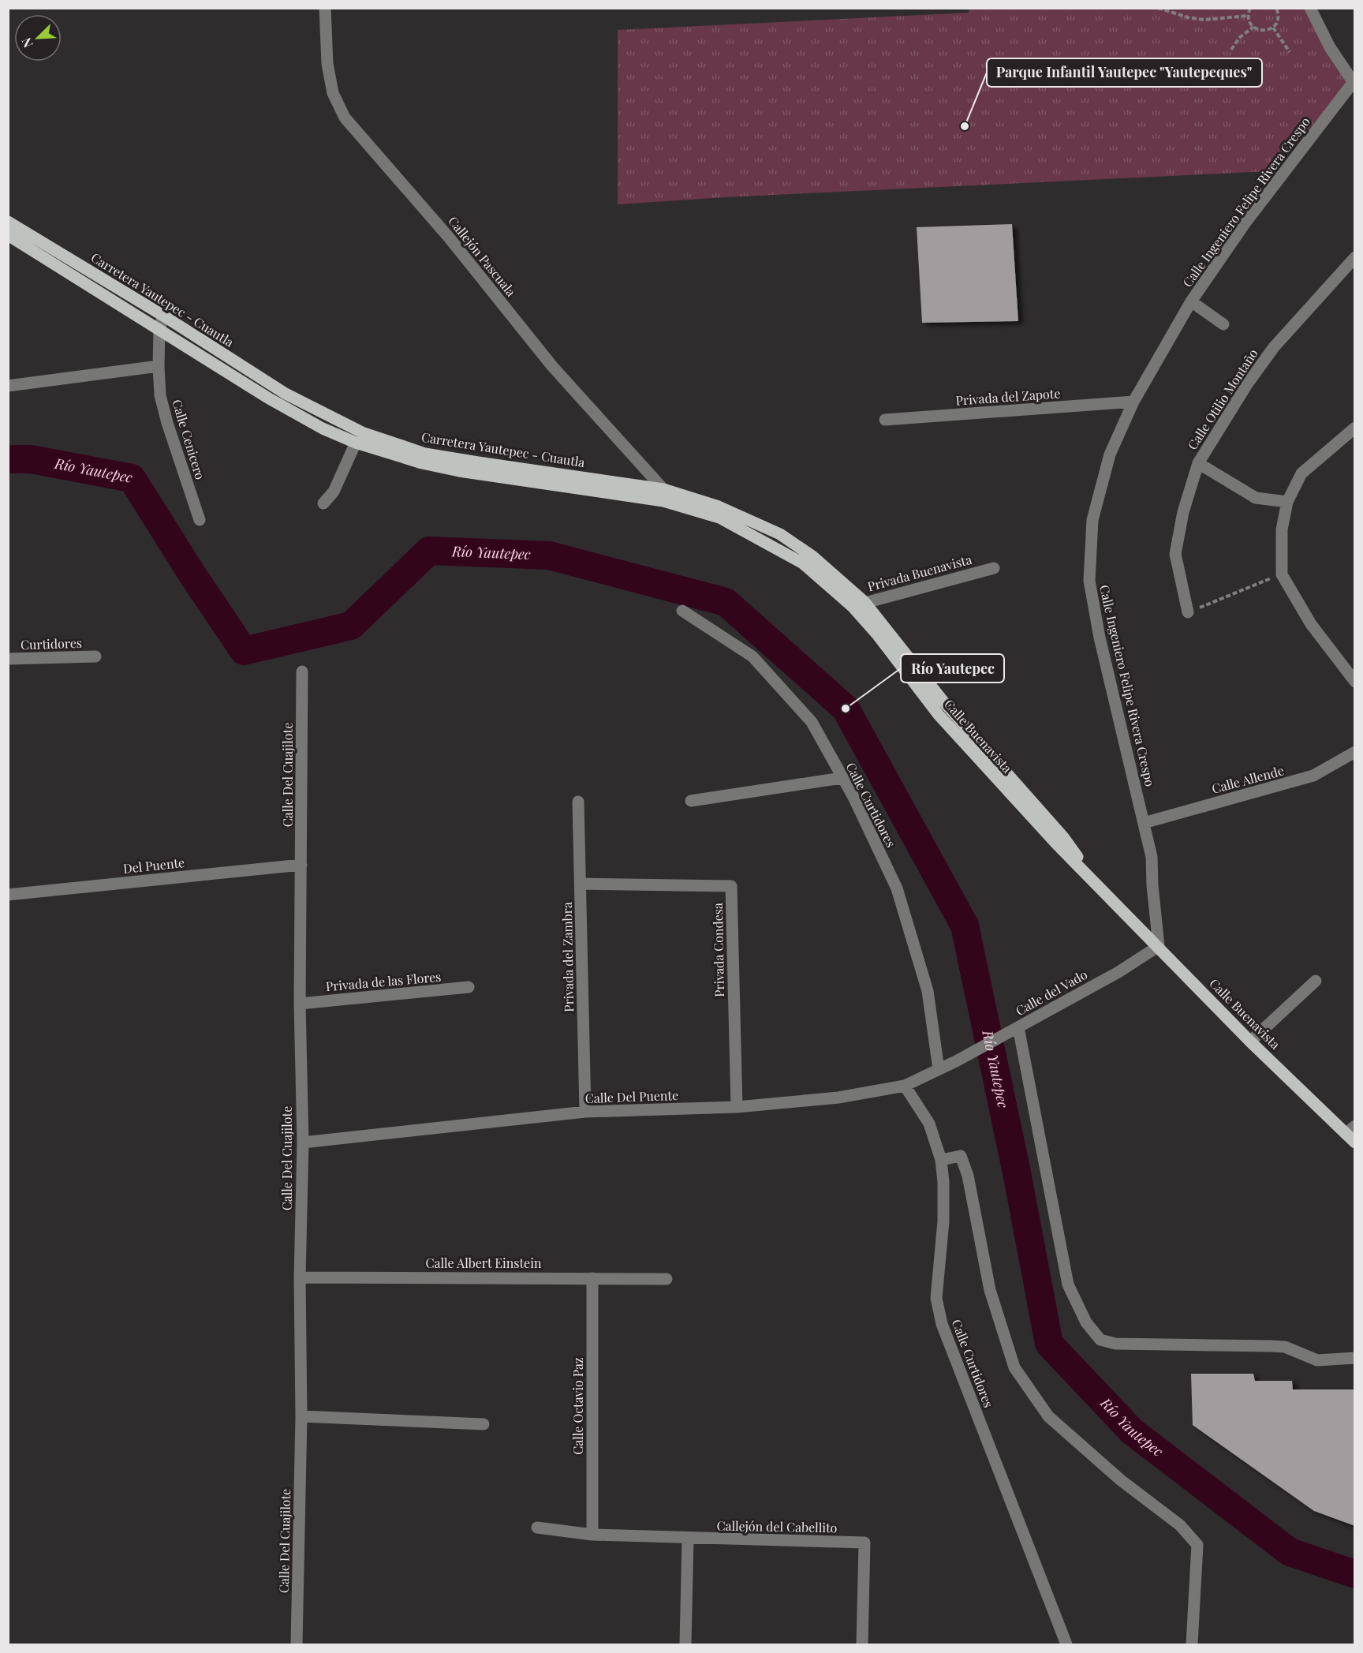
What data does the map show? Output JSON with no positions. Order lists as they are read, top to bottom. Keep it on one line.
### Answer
{"streets":{"main road":["Carretera Yautepec - Cuautla","Calle Buenavista"],"street":["Calle Ingeniero Felipe Rivera Crespo","Callejón Pascuala","Privada del Zapote","Calle Otilio Montaño","Calle Cenicero","Privada Buenavista","Curtidores","Calle Del Cuajilote","Calle Allende","Calle Curtidores","Del Puente","Privada Condesa","Privada del Zambra","Privada de las Flores","Calle del Vado","Calle Del Puente","Calle Albert Einstein","Calle Octavio Paz","Callejón del Cabellito"]},"crossings":[["Calle Ingeniero Felipe Rivera Crespo","Privada del Zapote"],["Calle Ingeniero Felipe Rivera Crespo","Calle Buenavista"],["Calle Ingeniero Felipe Rivera Crespo","Calle Allende"],["Calle Ingeniero Felipe Rivera Crespo","Calle del Vado"],["Callejón Pascuala","Carretera Yautepec - Cuautla"],["Carretera Yautepec - Cuautla","Calle Cenicero"],["Carretera Yautepec - Cuautla","Calle Buenavista"],["Privada Buenavista","Calle Buenavista"],["Calle Buenavista","Calle del Vado"],["Calle Del Cuajilote","Del Puente"],["Calle Del Cuajilote","Privada de las Flores"],["Calle Del Cuajilote","Calle Del Puente"],["Calle Del Cuajilote","Calle Albert Einstein"],["Calle Curtidores","Calle Del Puente"],["Privada Condesa","Privada del Zambra"],["Privada Condesa","Calle Del Puente"],["Privada del Zambra","Calle Del Puente"],["Calle del Vado","Calle Del Puente"],["Calle Albert Einstein","Calle Octavio Paz"],["Calle Octavio Paz","Callejón del Cabellito"]],"water":["Río Yautepec"],"places":["Parque Infantil Yautepec \"Yautepeques\"","Río Yautepec"],"north":"bottom left"}
